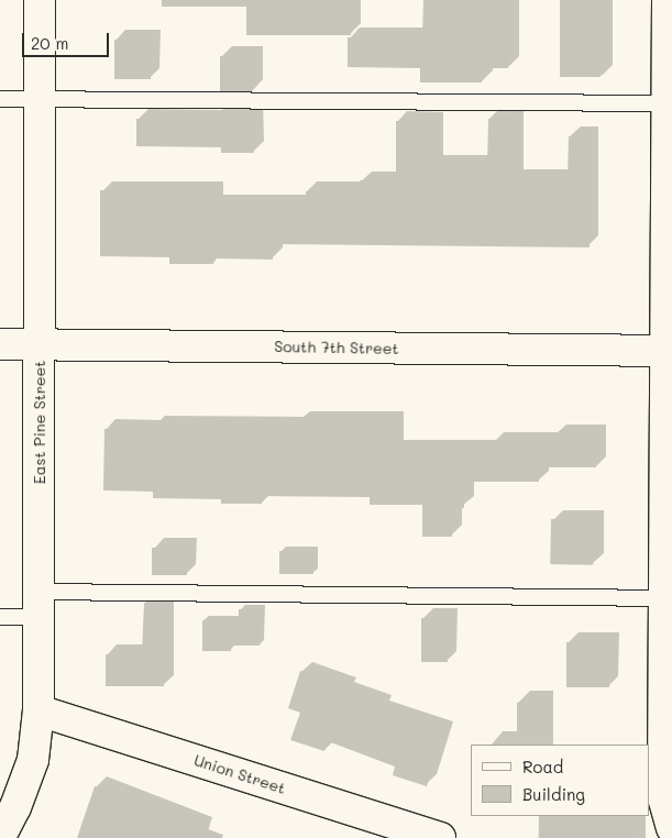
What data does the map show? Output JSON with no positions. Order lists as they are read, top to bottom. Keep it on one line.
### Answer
{"streets":{"street":["South 7th Street","East Pine Street","Union Street"]},"crossings":[["South 7th Street","East Pine Street"],["East Pine Street","Union Street"]],"legend":["Road","Building"],"scale_bar":"20 m"}
